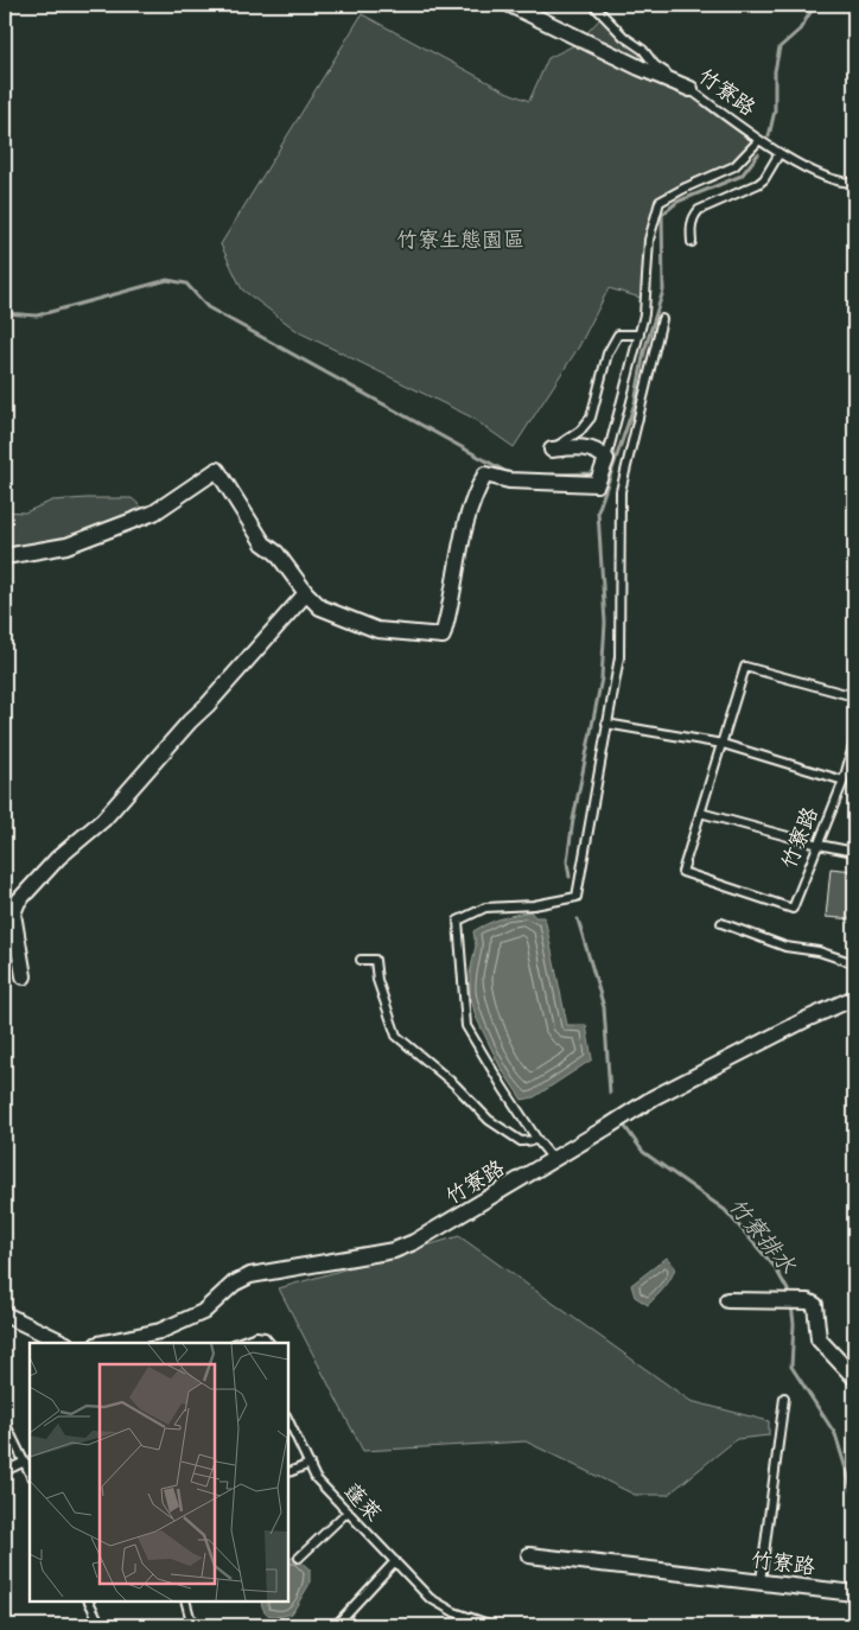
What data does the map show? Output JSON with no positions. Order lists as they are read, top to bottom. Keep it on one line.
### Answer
{"streets":{"street":["竹寮路"],"lane":["蓬萊"]},"water":["竹寮排水"],"parks":["竹寮生態園區"]}
